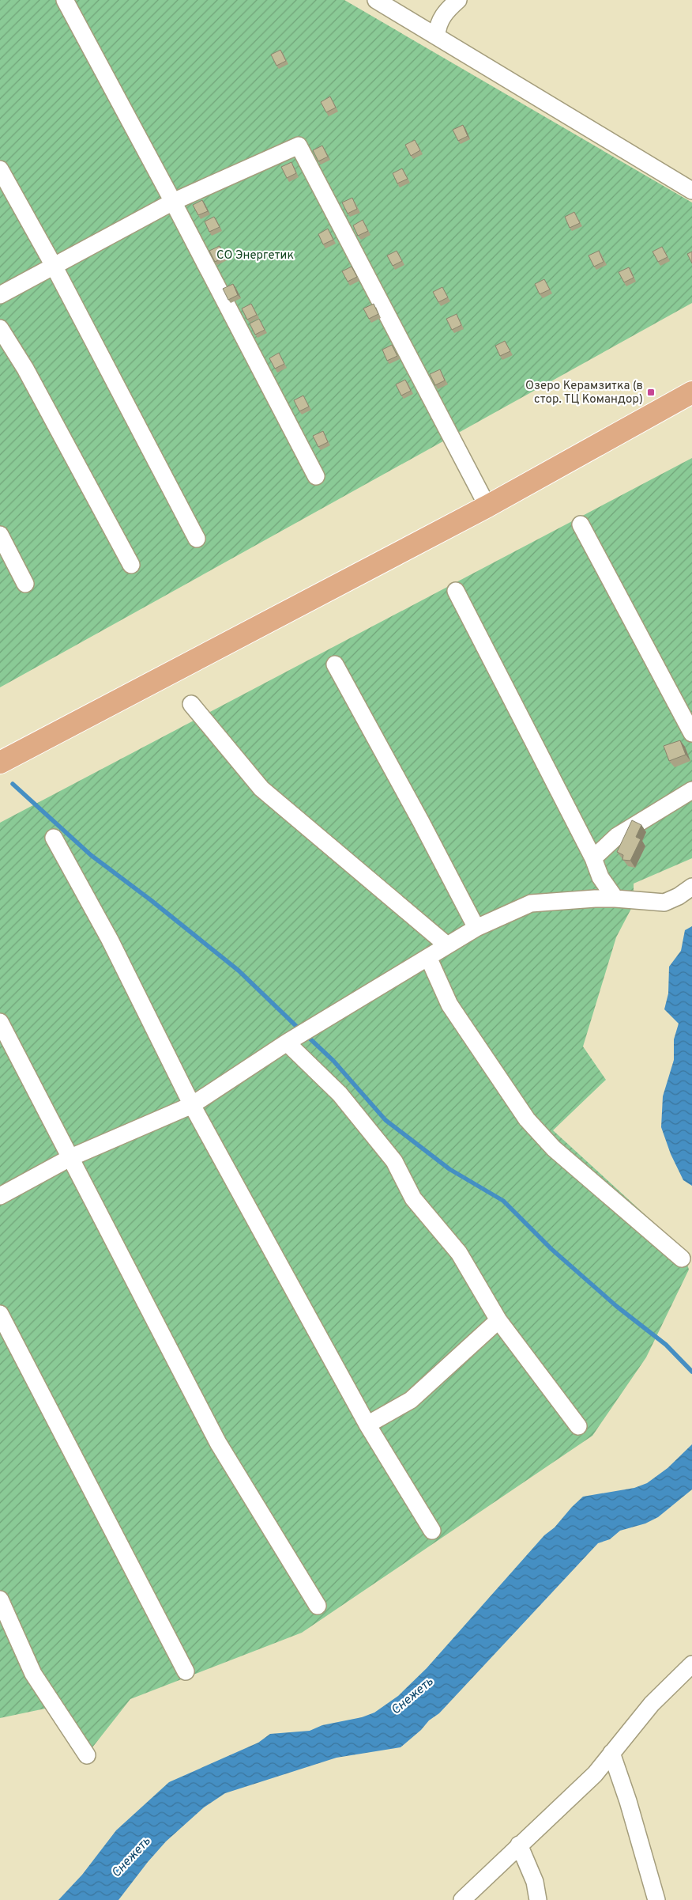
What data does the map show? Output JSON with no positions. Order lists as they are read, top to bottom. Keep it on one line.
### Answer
{"water":["Снежеть"],"parks":["СО Энергетик"],"places":{"transit":["Озеро Керамзитка (в стор. ТЦ Командор)"]}}
